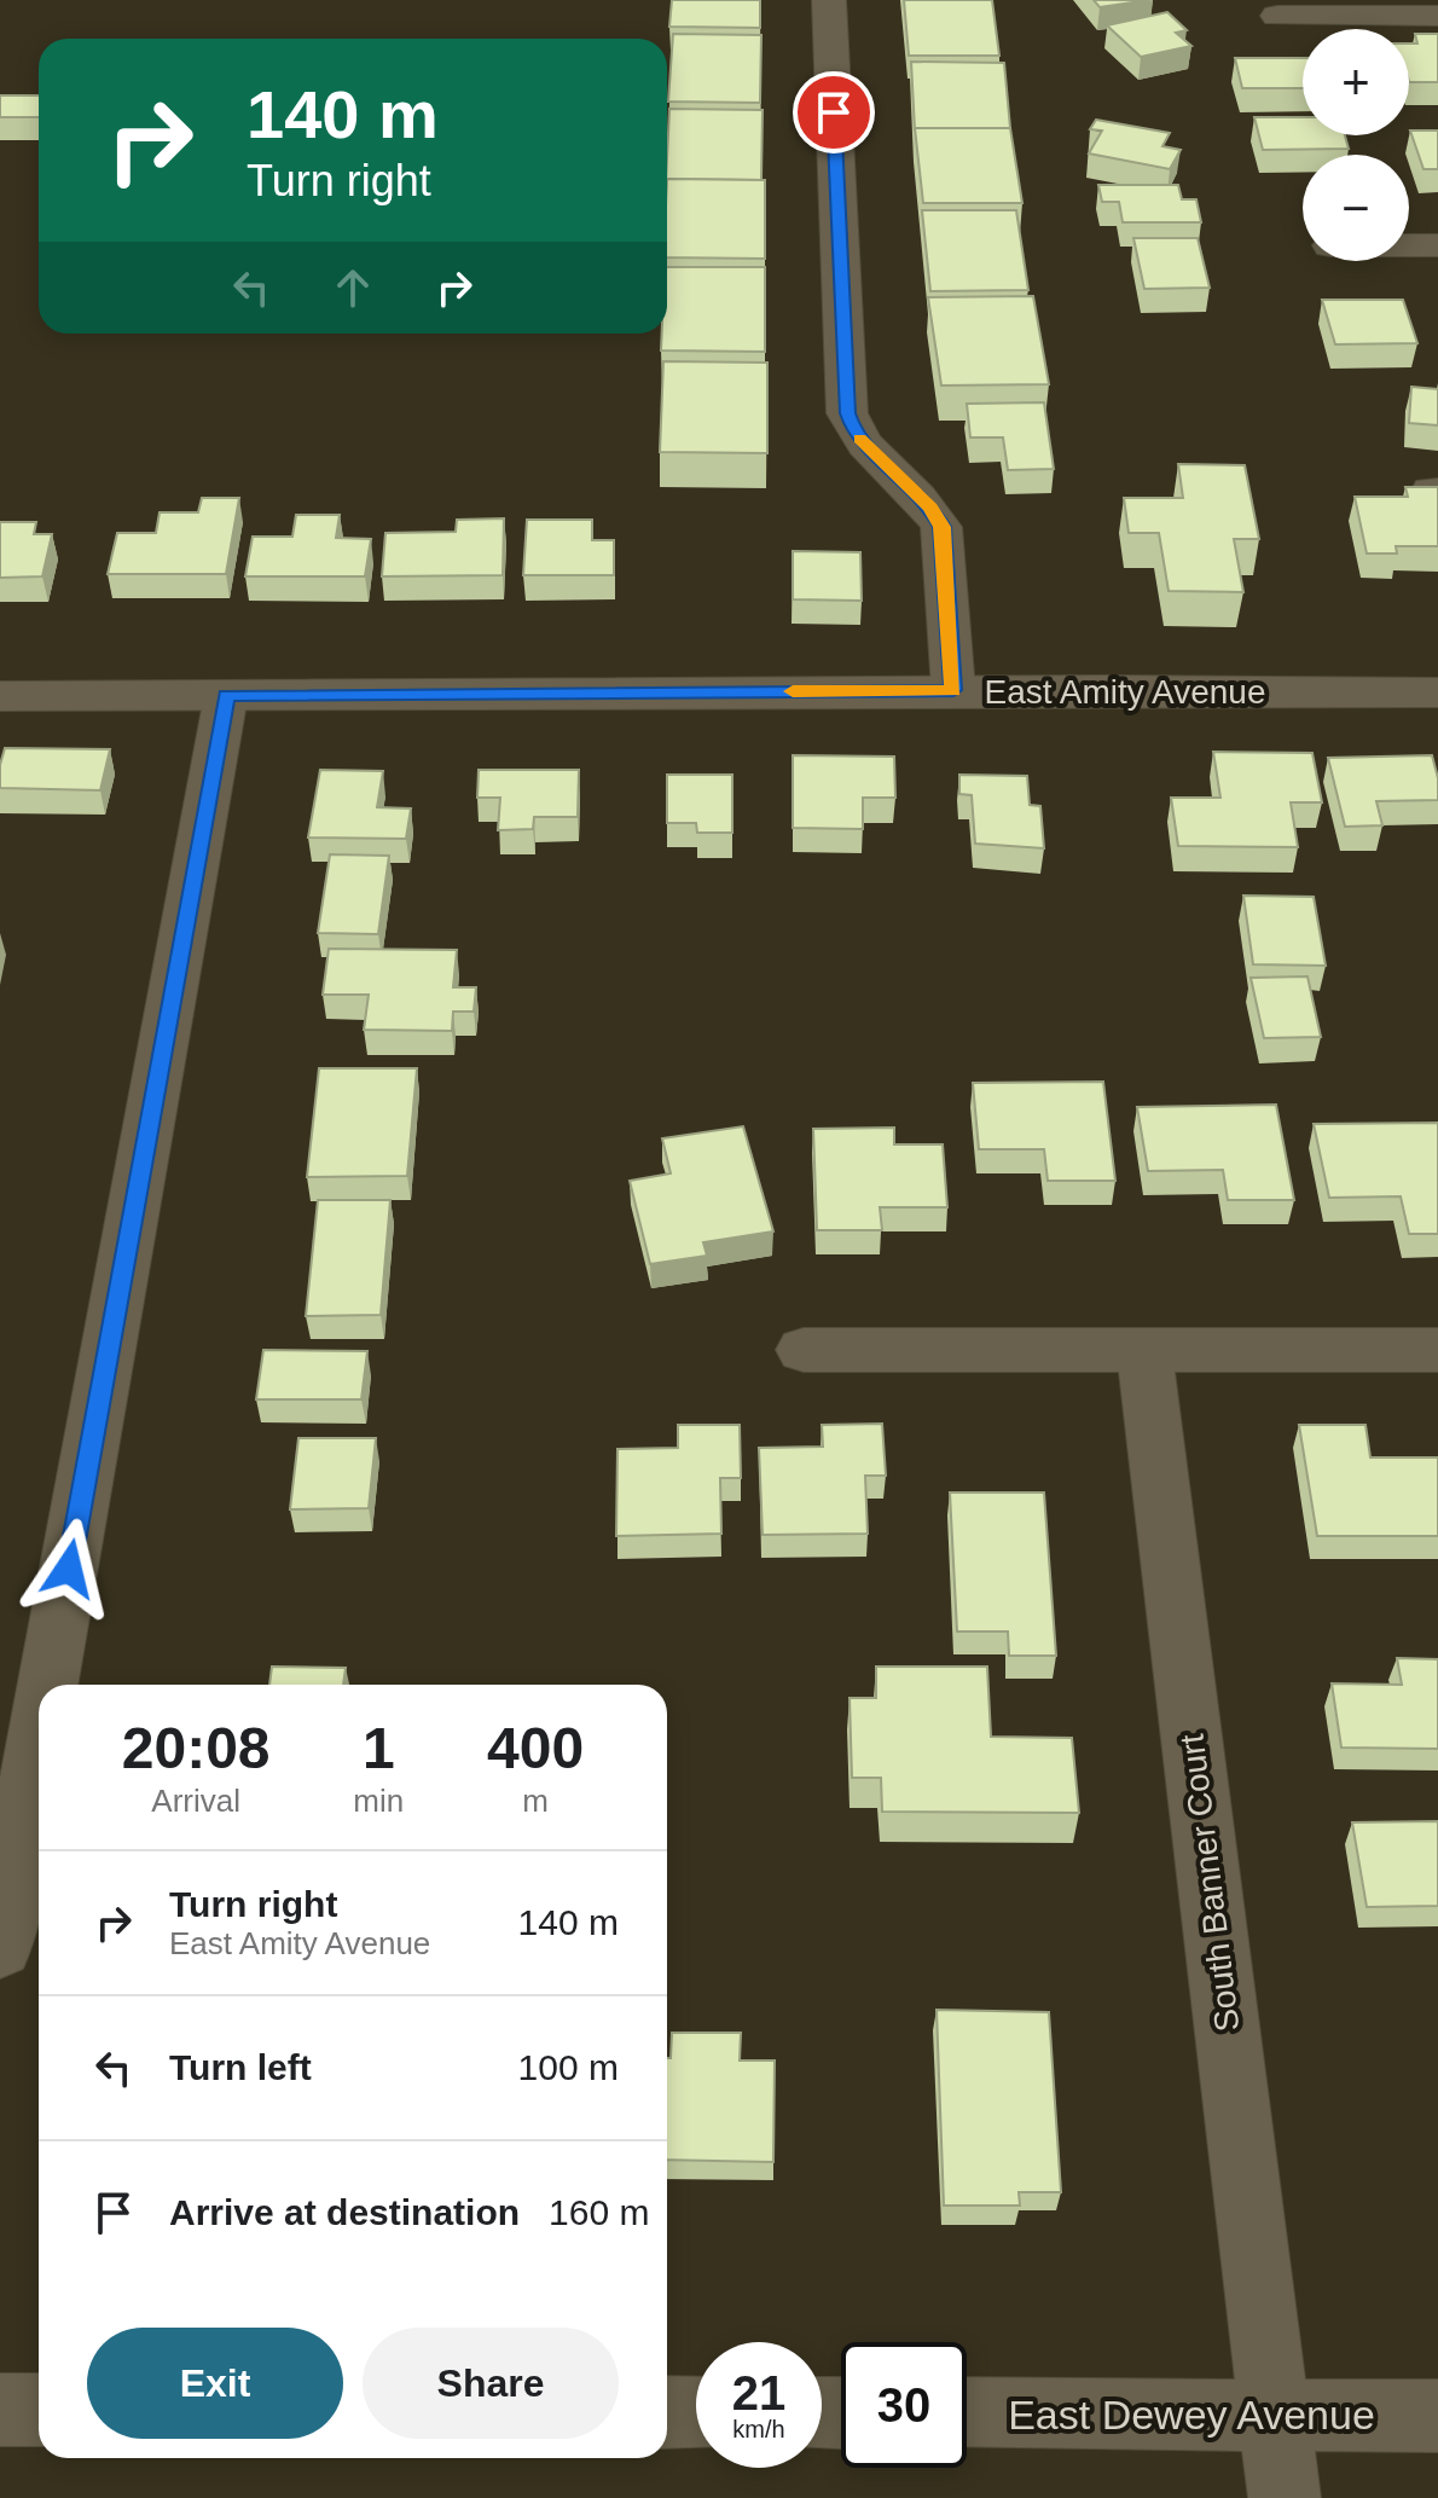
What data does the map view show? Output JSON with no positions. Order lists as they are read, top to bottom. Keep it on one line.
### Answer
{"streets":{"street":["East Amity Avenue","South Banner Court","East Dewey Avenue"]},"crossings":[["South Banner Court","East Dewey Avenue"]],"page":{"map_buttons":["+","−"],"turn":["140 m","Turn right"],"eta":["20:08","Arrival","1","min","400","m"],"list":[{"name":"Turn right","note":"East Amity Avenue","value":"140 m"},{"name":"Turn left","value":"100 m"},{"name":"Arrive at destination","value":"160 m"}],"buttons":["Exit","Share"],"speed":"21 km/h","limit":"30"}}
